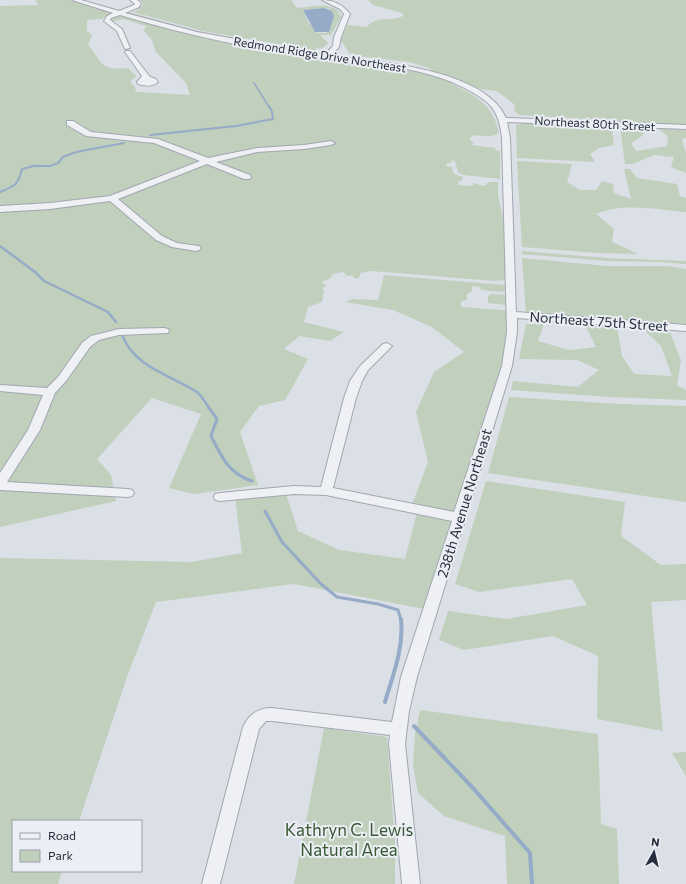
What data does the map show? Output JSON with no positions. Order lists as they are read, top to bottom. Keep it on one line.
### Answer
{"streets":{"street":["Redmond Ridge Drive Northeast","Northeast 80th Street","Northeast 75th Street","238th Avenue Northeast"]},"crossings":[["Redmond Ridge Drive Northeast","Northeast 80th Street"],["Redmond Ridge Drive Northeast","238th Avenue Northeast"],["Northeast 80th Street","238th Avenue Northeast"],["Northeast 75th Street","238th Avenue Northeast"]],"parks":["Kathryn C. Lewis Natural Area"],"legend":["Road","Park"],"north":"top"}
